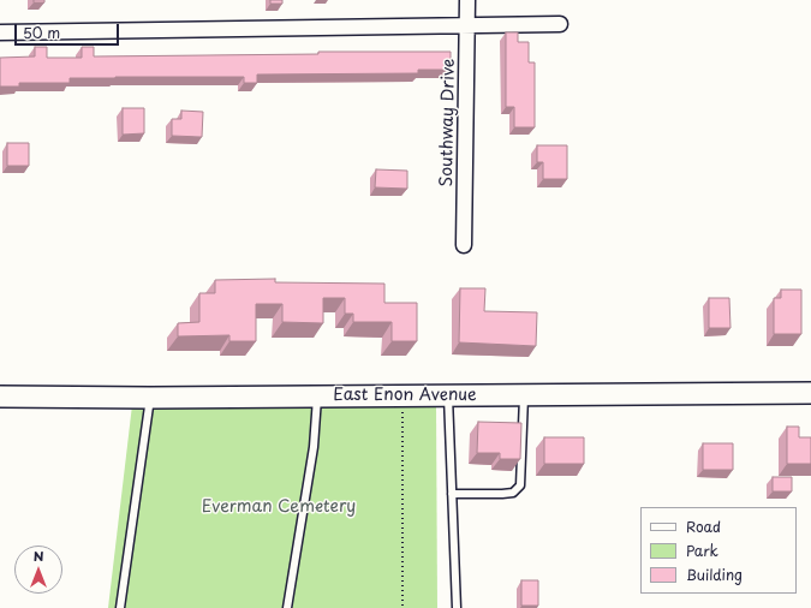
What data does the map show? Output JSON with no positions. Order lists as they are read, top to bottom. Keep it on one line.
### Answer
{"streets":{"street":["Southway Drive","East Enon Avenue"]},"parks":["Everman Cemetery"],"legend":["Road","Park","Building"],"scale_bar":"50 m","north":"top"}
